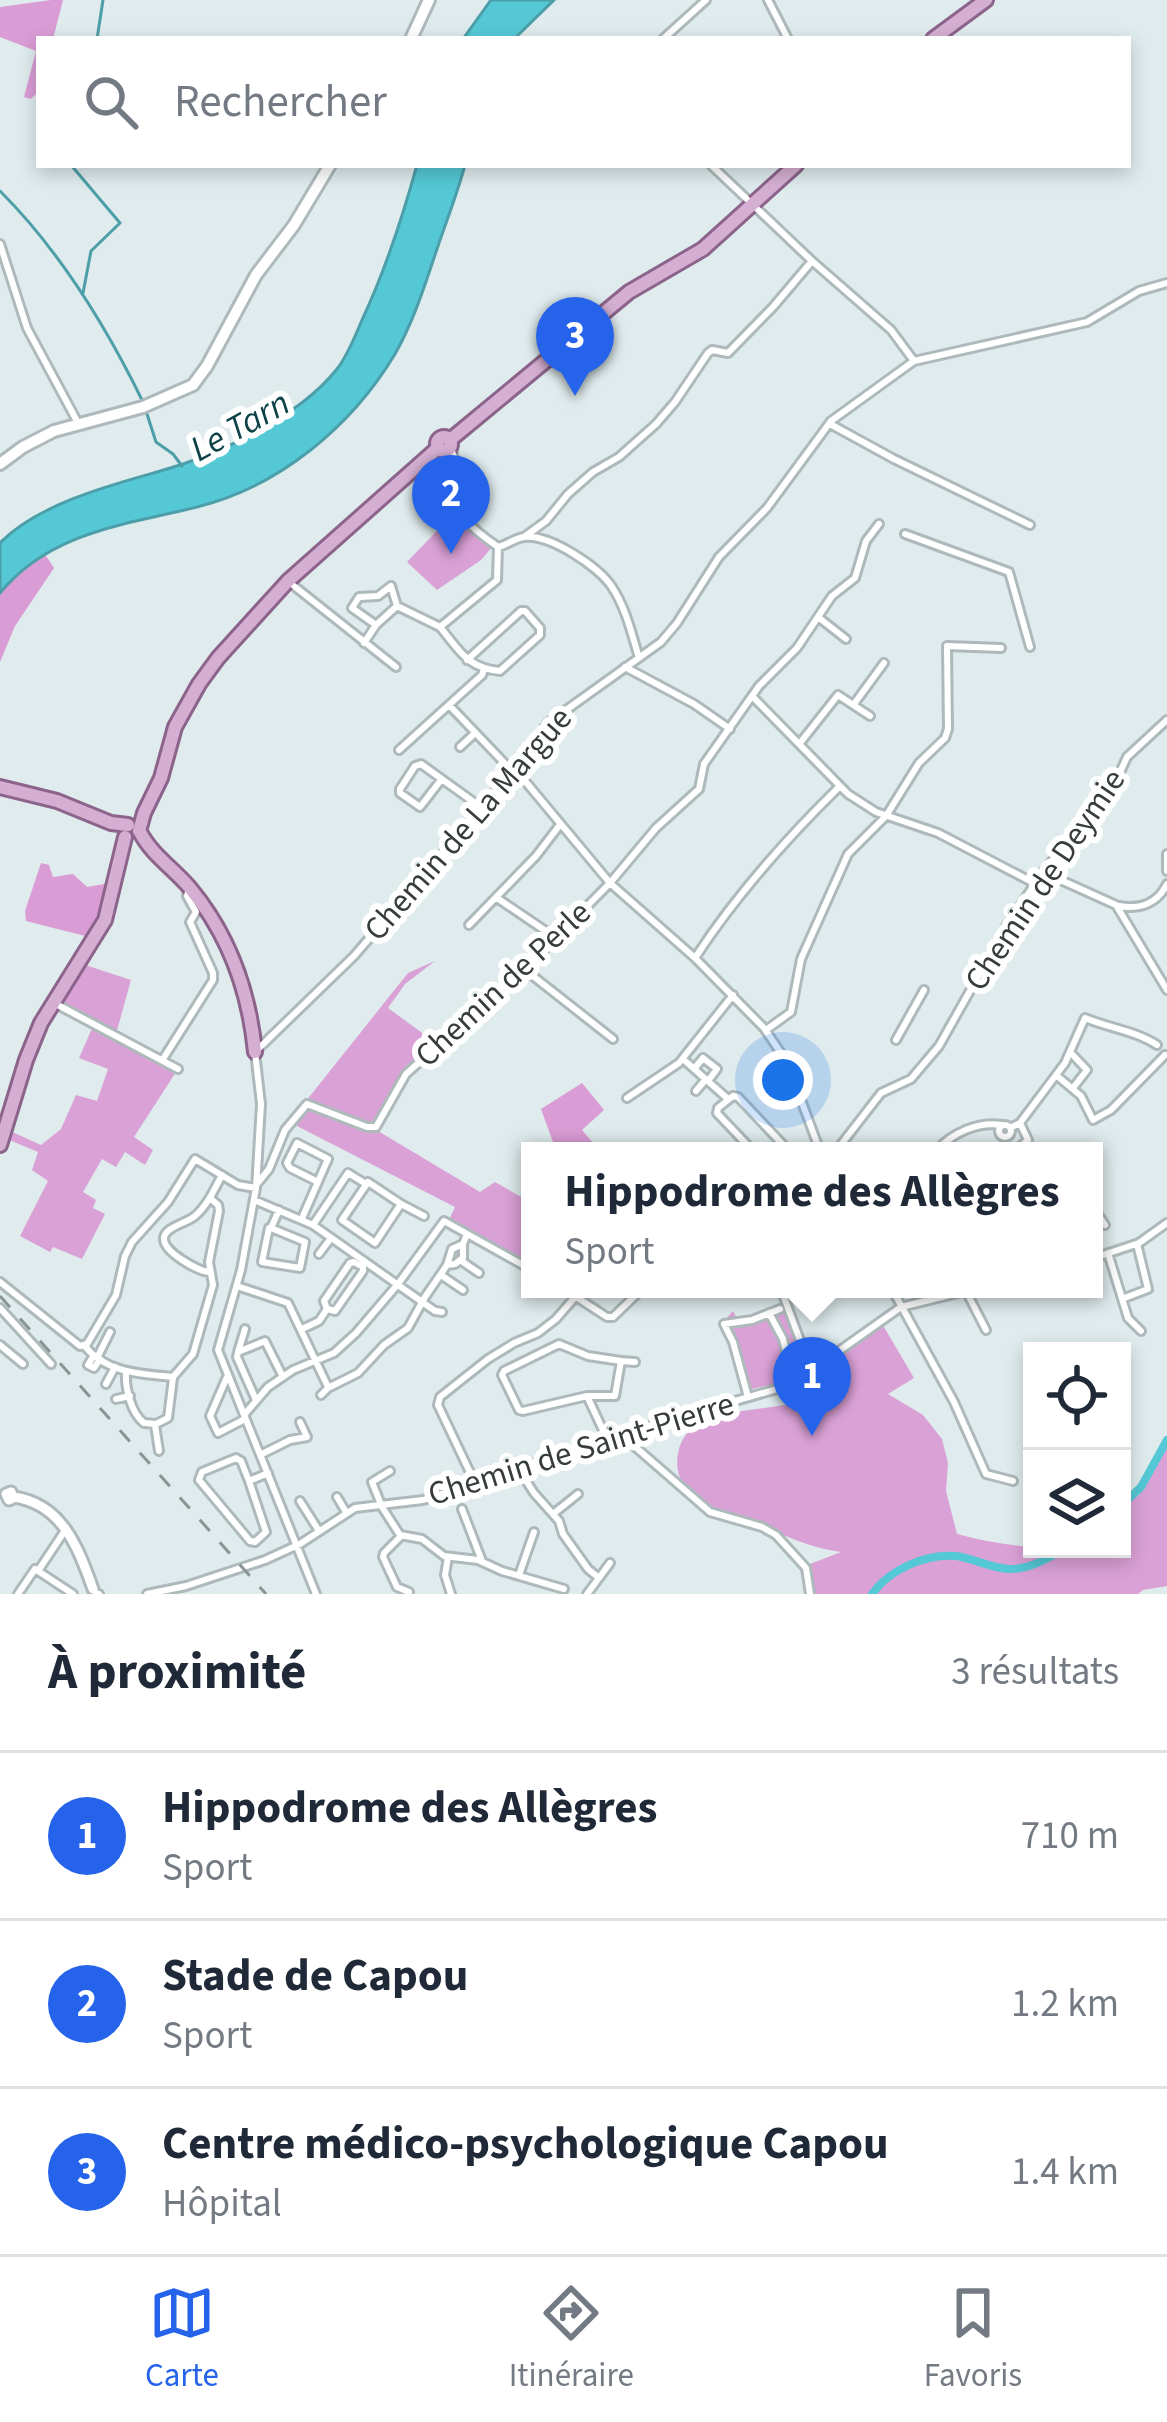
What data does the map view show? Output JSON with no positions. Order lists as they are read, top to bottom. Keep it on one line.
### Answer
{"streets":{"street":["Chemin de La Margue","Chemin de Deymie","Chemin de Perle","Chemin de Saint-Pierre"]},"water":["Le Tarn"],"page":{"search":"Rechercher","pins":["3","2","1"],"popup":["Hippodrome des Allègres","Sport"],"heading":["À proximité","3 résultats"],"list":[{"mark":"1","name":"Hippodrome des Allègres","note":"Sport","value":"710 m"},{"mark":"2","name":"Stade de Capou","note":"Sport","value":"1.2 km"},{"mark":"3","name":"Centre médico-psychologique Capou","note":"Hôpital","value":"1.4 km"}],"nav":["Carte","Itinéraire","Favoris"]}}
